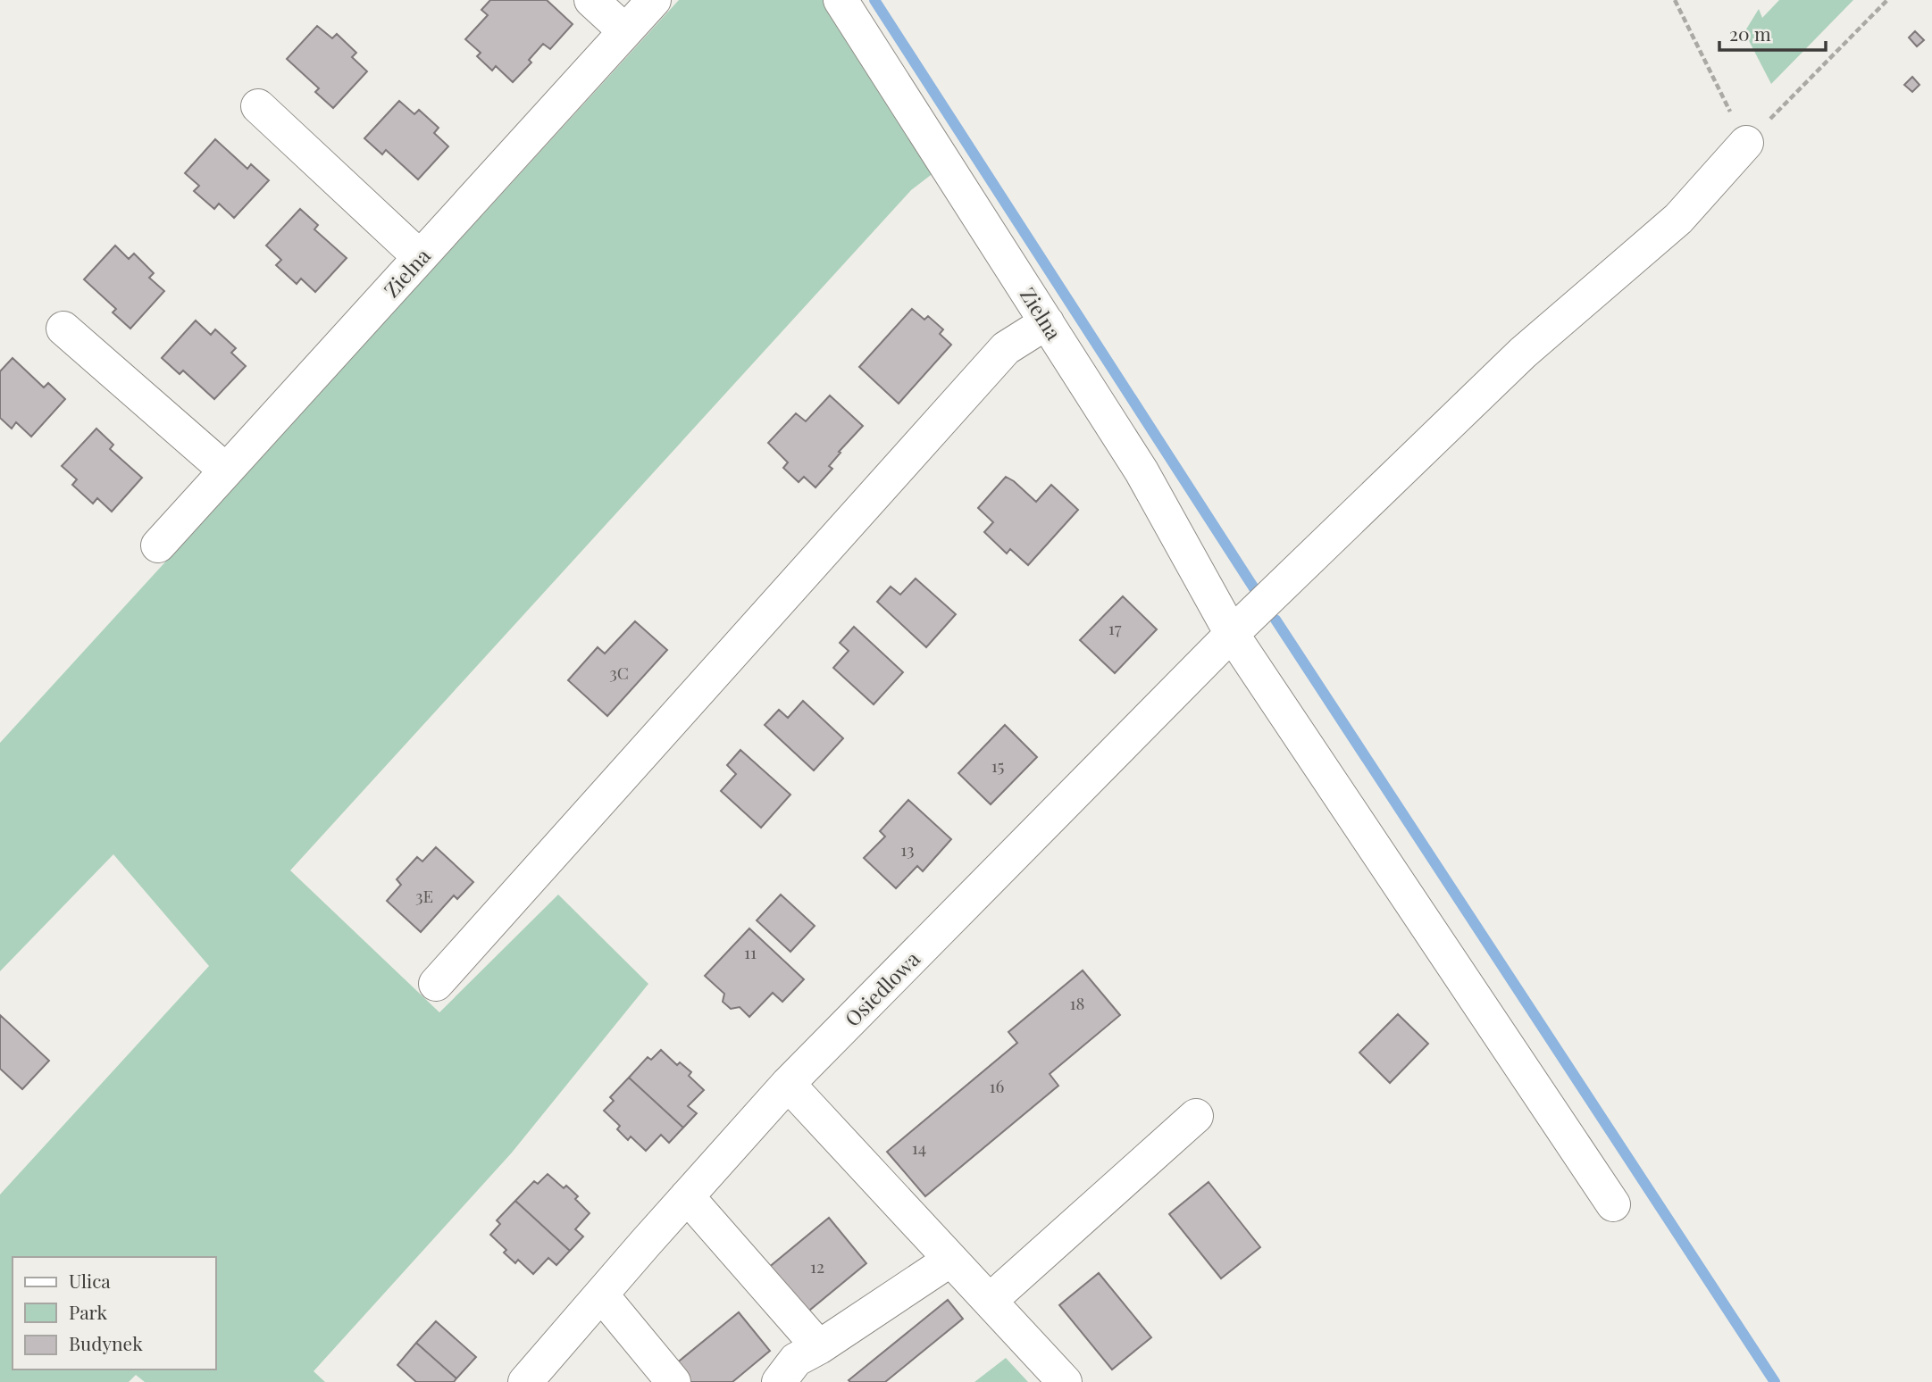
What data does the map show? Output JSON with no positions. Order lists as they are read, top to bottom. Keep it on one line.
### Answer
{"streets":{"street":["Zielna","Osiedlowa"]},"crossings":[["Zielna","Osiedlowa"]],"house_numbers":["17","3C","15","13","3E","11","18","16","14","12"],"legend":["Ulica","Park","Budynek"],"scale_bar":"20 m"}
